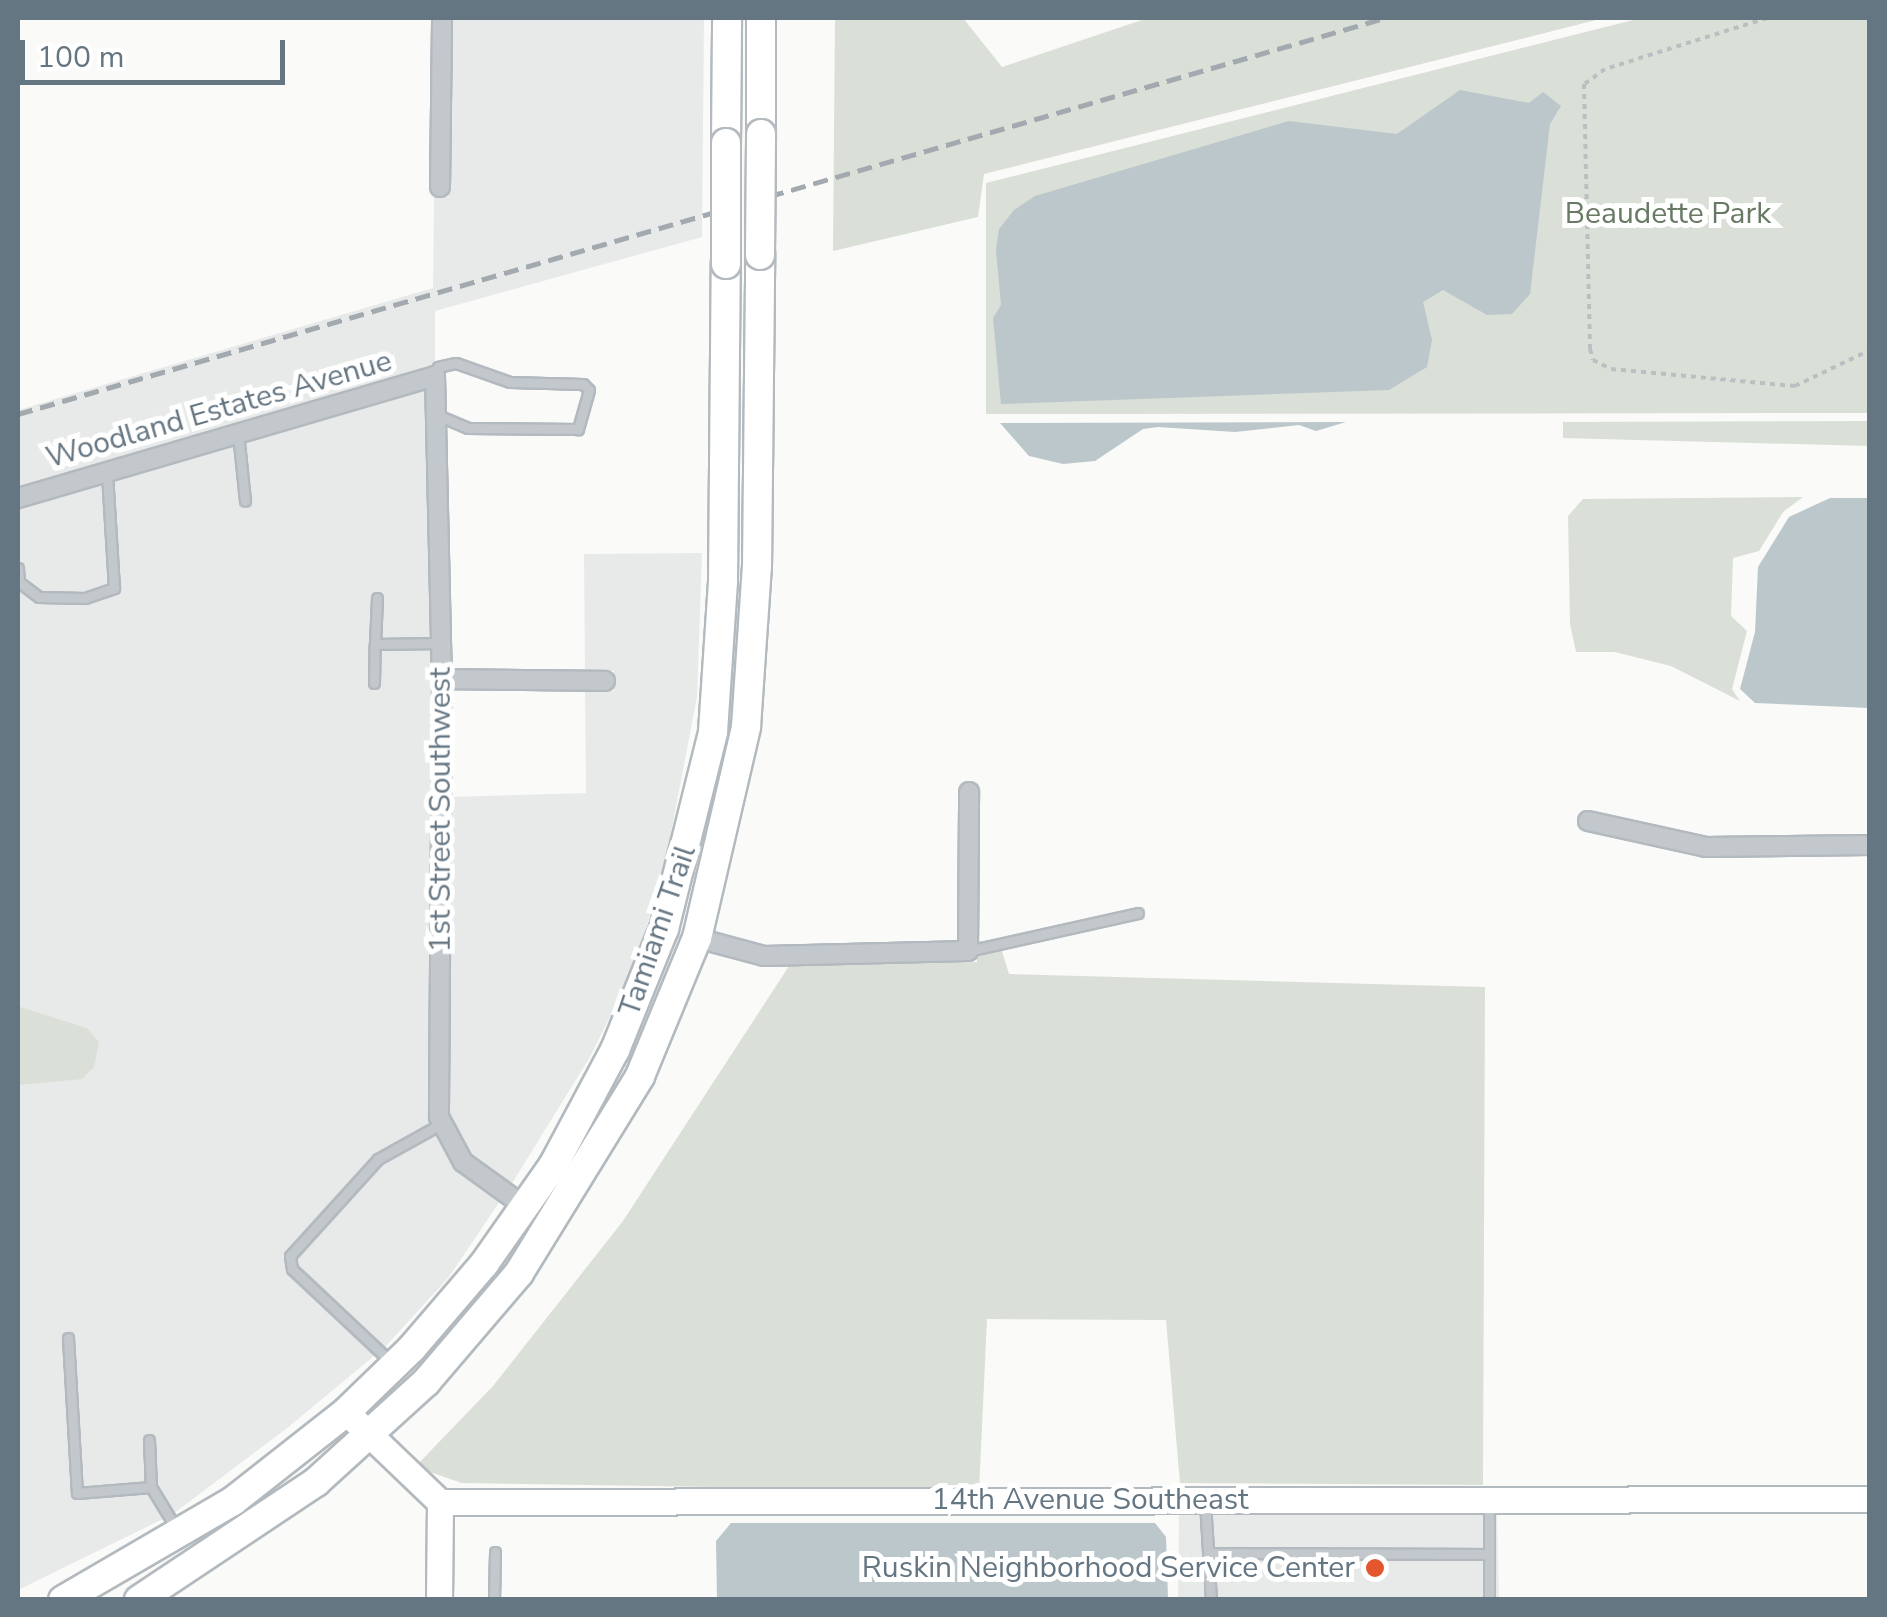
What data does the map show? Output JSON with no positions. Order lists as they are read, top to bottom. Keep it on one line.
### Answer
{"streets":{"main road":["Tamiami Trail"],"street":["Woodland Estates Avenue","1st Street Southwest","14th Avenue Southeast"]},"crossings":[["Woodland Estates Avenue","1st Street Southwest"]],"parks":["Beaudette Park"],"places":["Ruskin Neighborhood Service Center"],"scale_bar":"100 m"}
